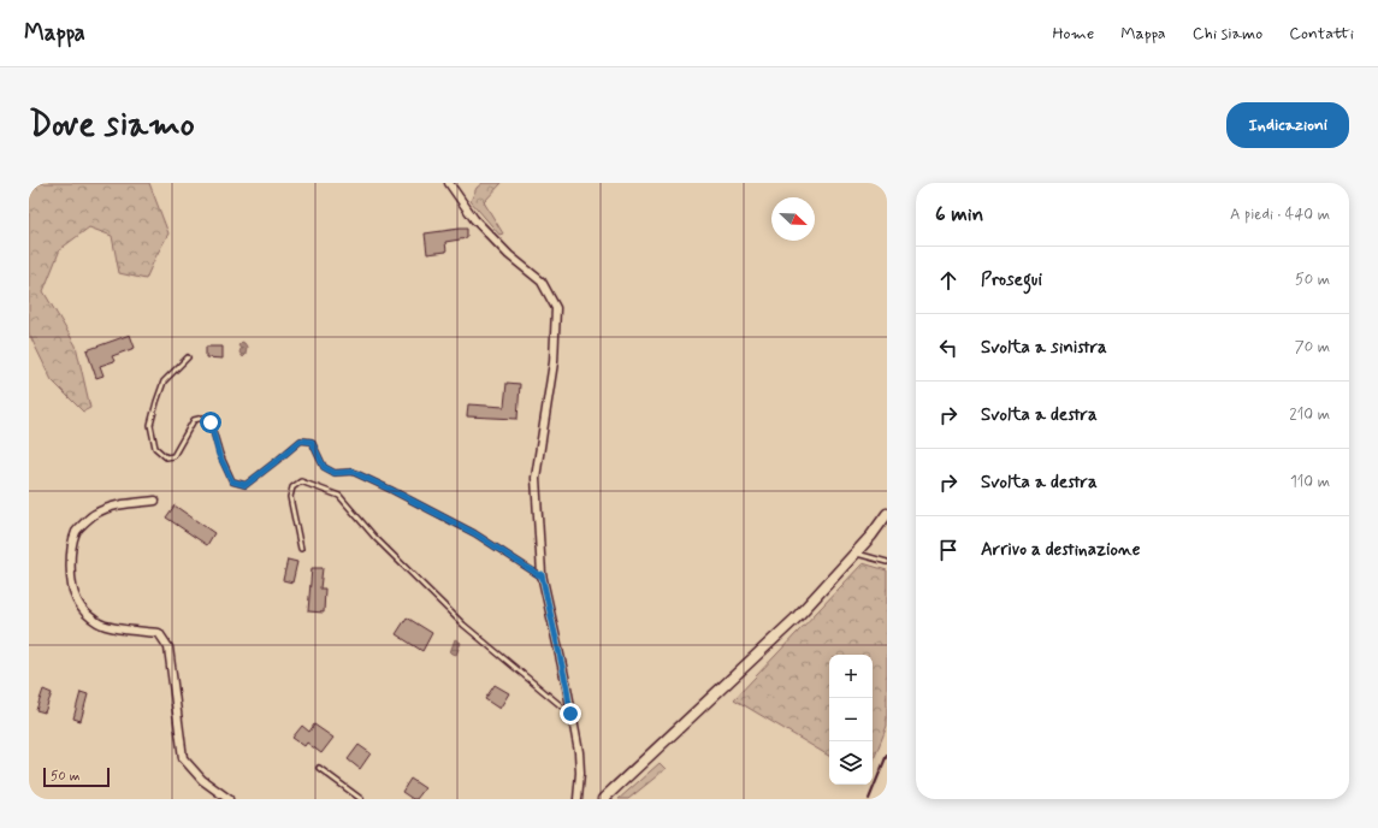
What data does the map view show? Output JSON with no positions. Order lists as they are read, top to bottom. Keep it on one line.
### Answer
{"scale_bar":"50 m","north":"bottom right","page":{"header":"Mappa","nav":["Home","Mappa","Chi siamo","Contatti"],"buttons":"Indicazioni","title":"Dove siamo","heading":["6 min","A piedi · 440 m"],"list":[["Prosegui","50 m"],["Svolta a sinistra","70 m"],["Svolta a destra","210 m"],["Svolta a destra","110 m"],"Arrivo a destinazione"],"map_buttons":["+","−"],"scale":"50 m"}}
